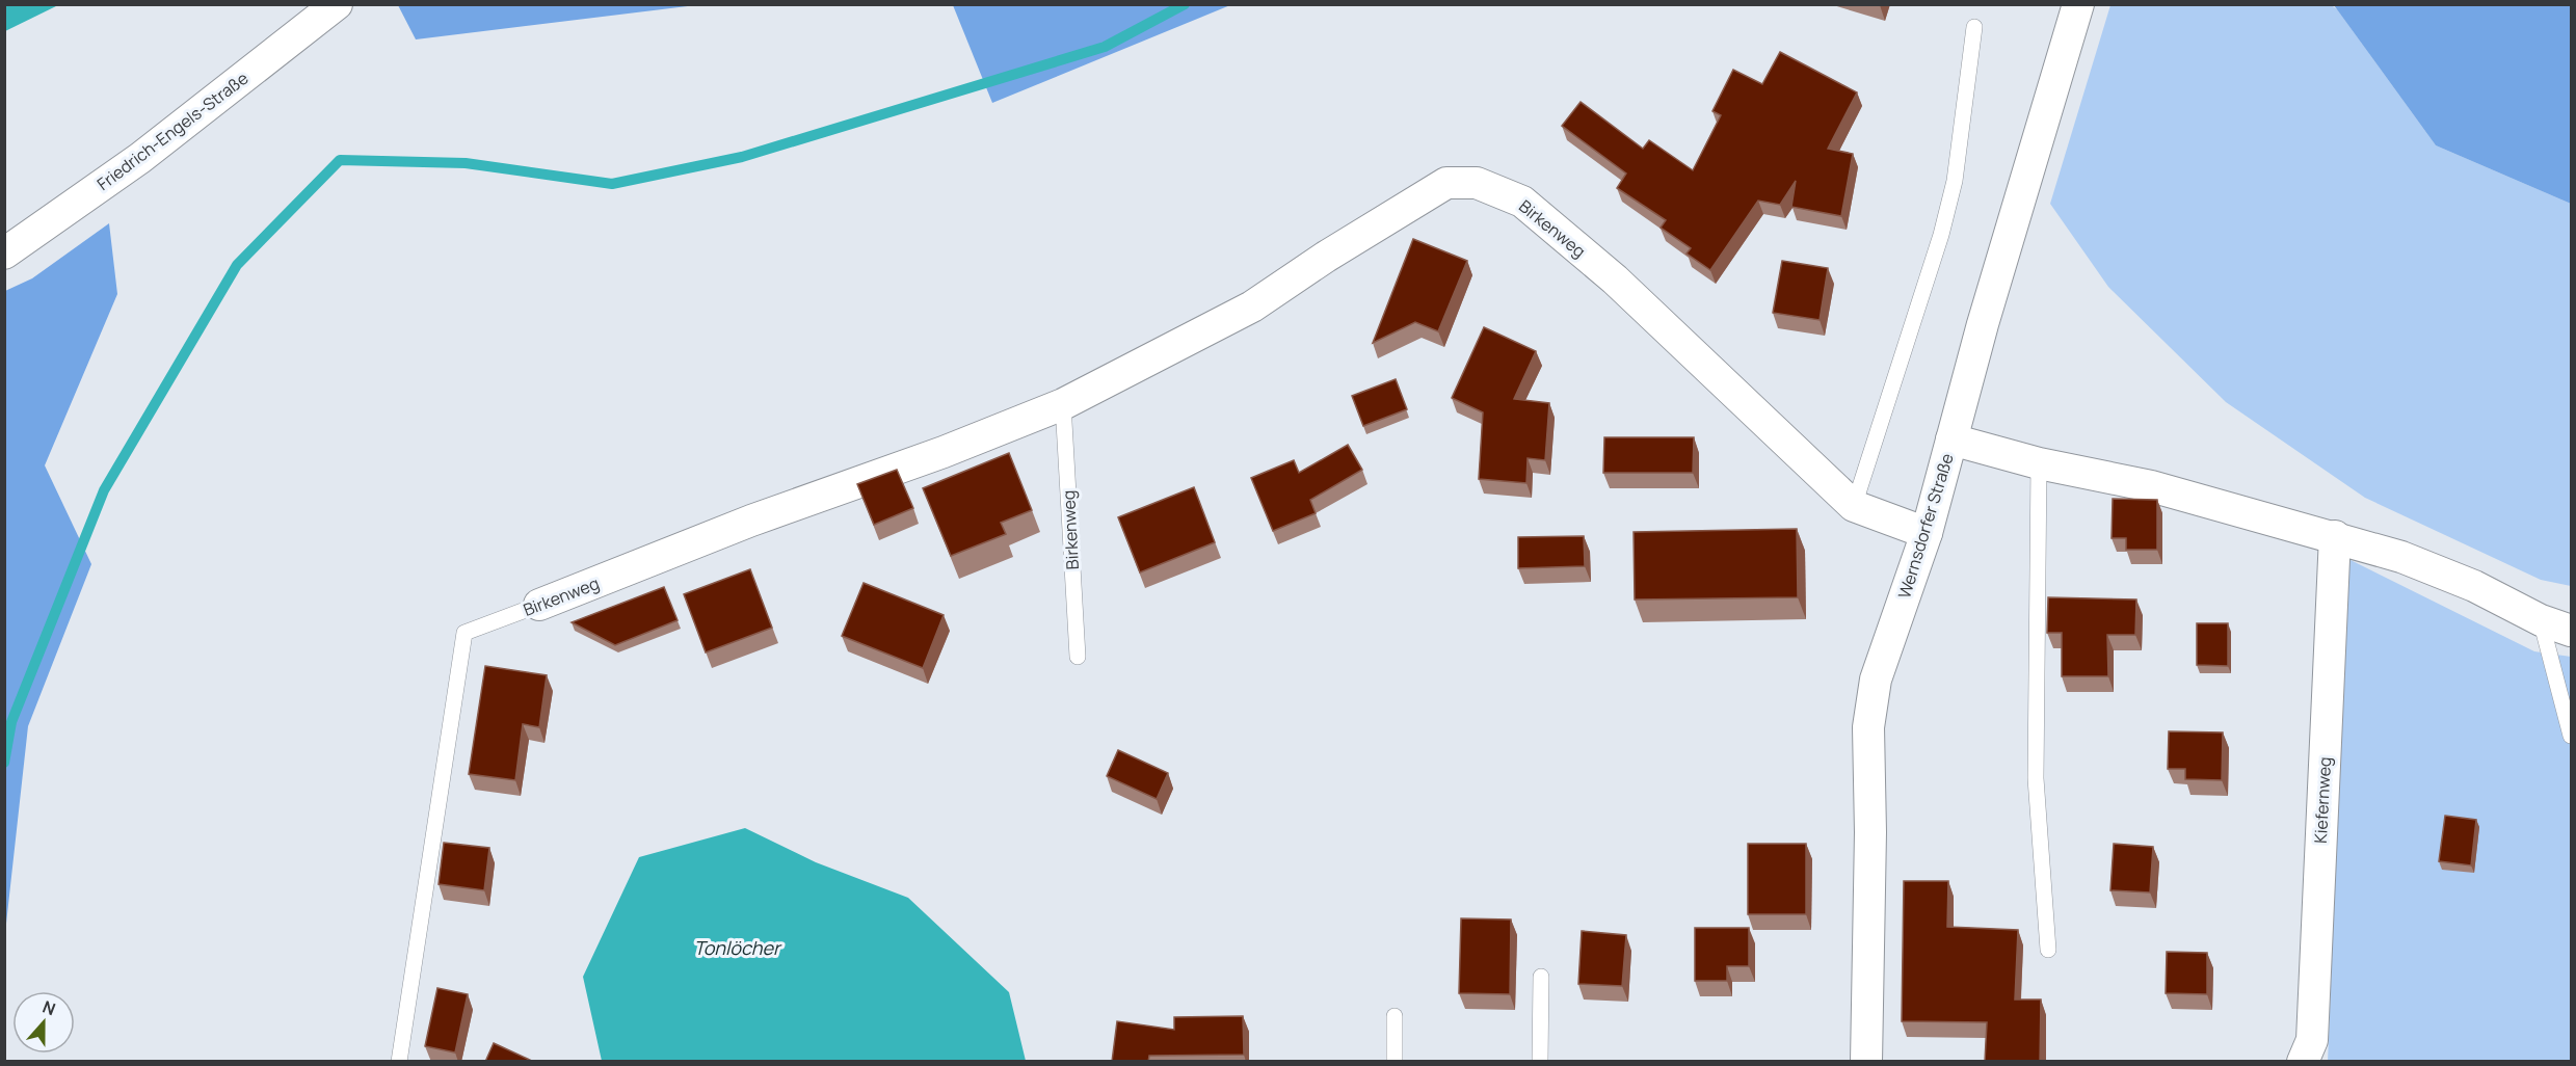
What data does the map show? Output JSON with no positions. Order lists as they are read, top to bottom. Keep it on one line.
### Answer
{"streets":{"street":["Friedrich-Engels-Straße","Birkenweg","Wernsdorfer Straße","Kiefernweg"]},"crossings":[["Birkenweg","Wernsdorfer Straße"]],"water":["Tonlöcher"],"north":"top"}
